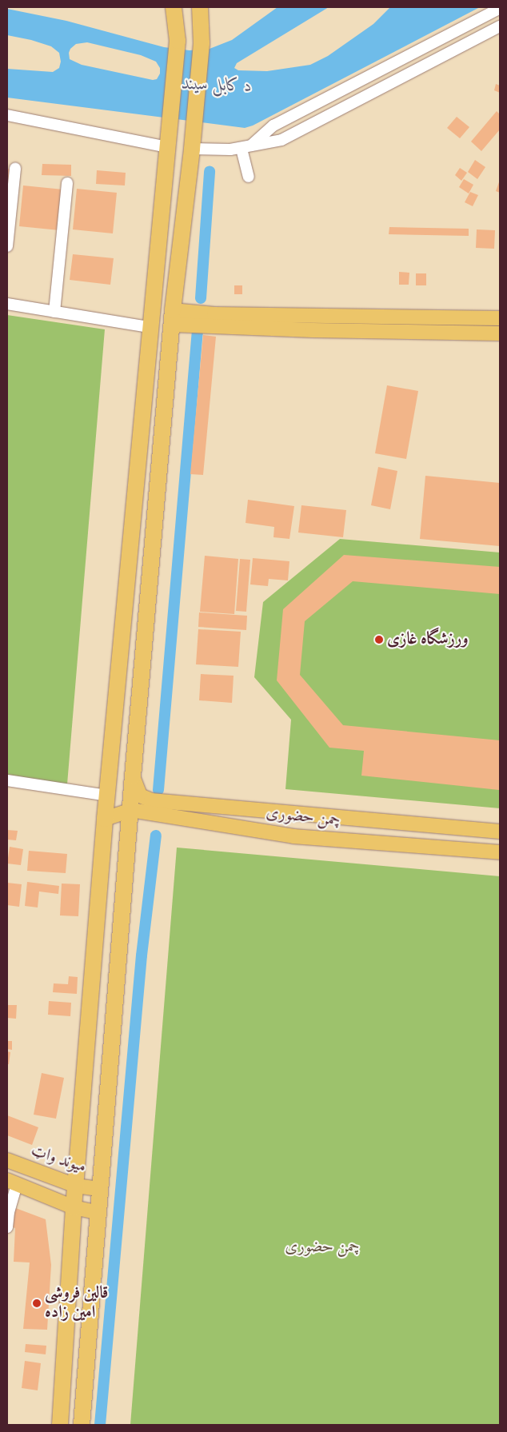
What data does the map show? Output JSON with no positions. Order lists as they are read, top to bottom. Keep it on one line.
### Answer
{"streets":{"main road":["چمن حضوری","میوند واټ"]},"water":["د کابل سيند"],"parks":["چمن حضوری"],"places":["ورزشگاه غازی","قالین فروشی امین زاده"]}
